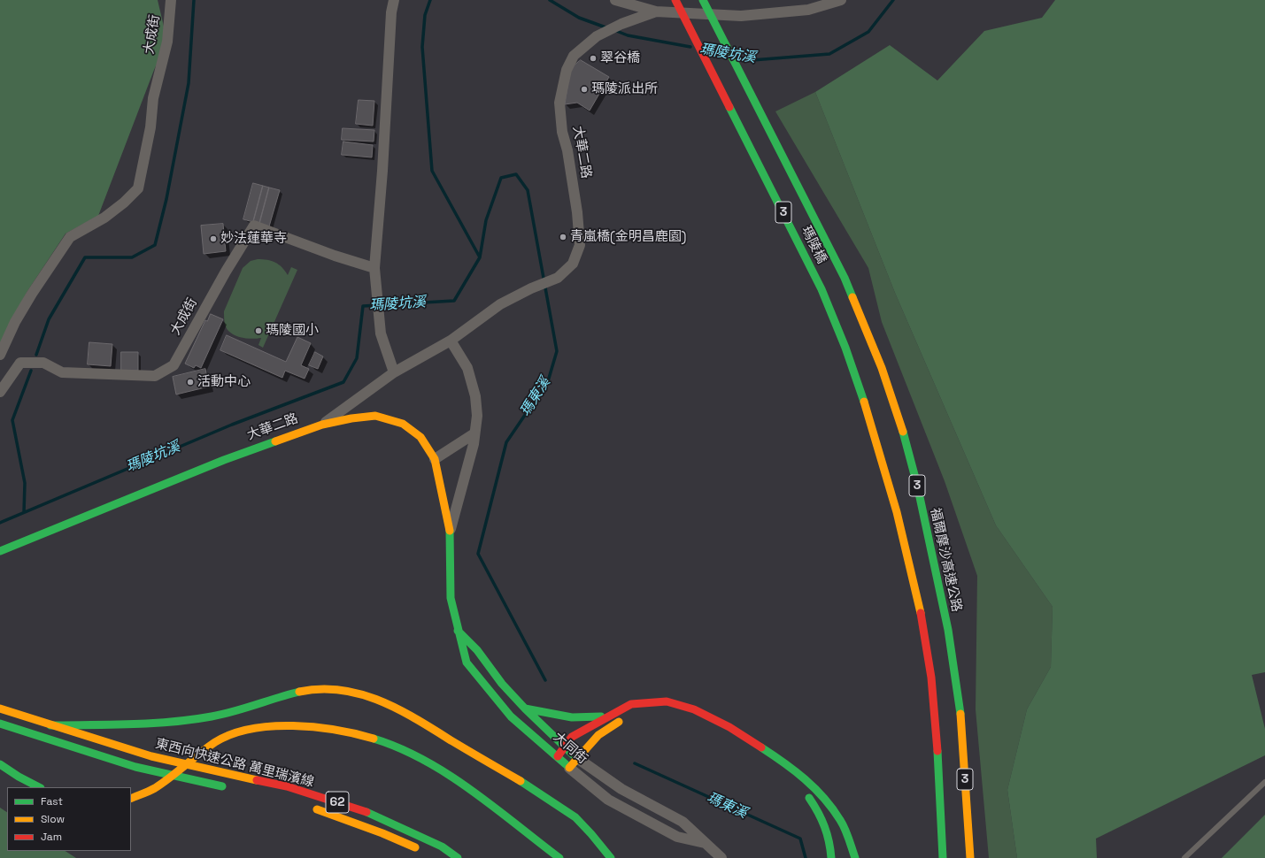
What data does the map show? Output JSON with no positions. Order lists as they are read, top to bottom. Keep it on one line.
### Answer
{"streets":{"main road":["大華二路","3","瑪陵橋","福爾摩沙高速公路","大同街","東西向快速公路 萬里瑞濱線","62"],"street":["大成街"]},"crossings":[["瑪陵橋","福爾摩沙高速公路"]],"water":["瑪陵坑溪","瑪東溪"],"places":["翠谷橋","瑪陵派出所","青嵐橋(金明昌鹿園)","妙法蓮華寺","瑪陵國小","活動中心"],"legend":["Fast","Slow","Jam"]}
